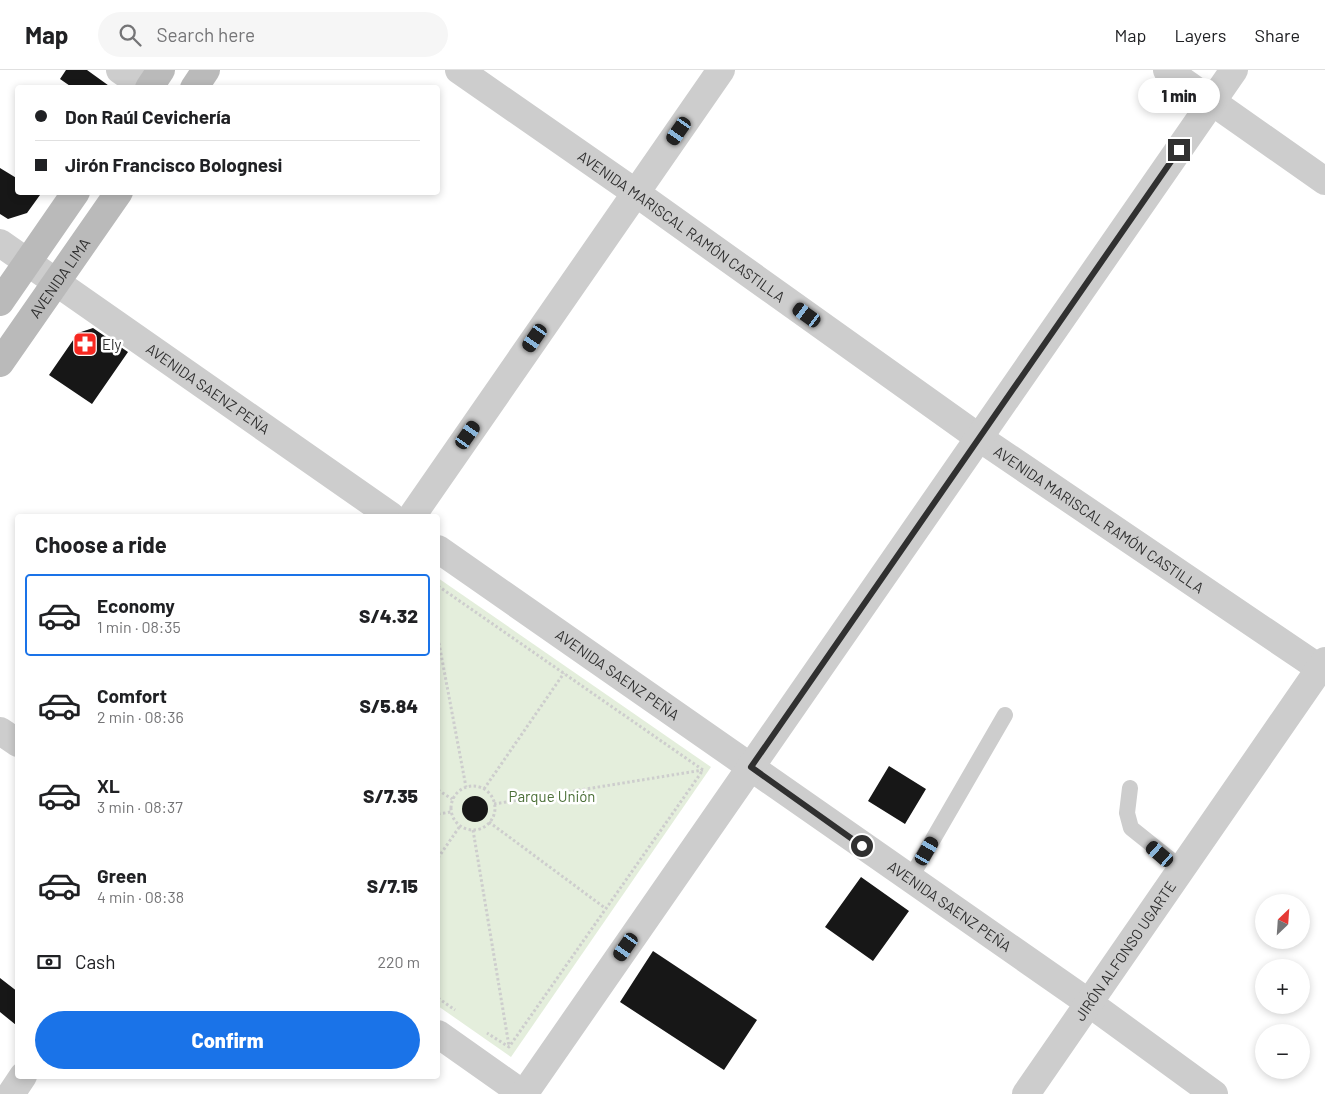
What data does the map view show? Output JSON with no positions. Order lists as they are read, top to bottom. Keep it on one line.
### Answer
{"streets":{"main road":["AVENIDA LIMA"],"street":["AVENIDA MARISCAL RAMÓN CASTILLA","AVENIDA SAENZ PEÑA","JIRÓN ALFONSO UGARTE"]},"crossings":[["AVENIDA MARISCAL RAMÓN CASTILLA","JIRÓN ALFONSO UGARTE"],["AVENIDA LIMA","AVENIDA SAENZ PEÑA"],["AVENIDA SAENZ PEÑA","JIRÓN ALFONSO UGARTE"]],"parks":["Parque Unión"],"places":{"pharmacy":["Ely"]},"north":"top right","page":{"header":"Map","search":"Search here","nav":["Map","Layers","Share"],"bubble":"1 min","banner":["Don Raúl Cevichería","Jirón Francisco Bolognesi"],"heading":"Choose a ride","list":[{"name":"Economy","note":"1 min · 08:35","value":"S/4.32"},{"name":"Comfort","note":"2 min · 08:36","value":"S/5.84"},{"name":"XL","note":"3 min · 08:37","value":"S/7.35"},{"name":"Green","note":"4 min · 08:38","value":"S/7.15"}],"map_buttons":["+","−"],"pay":["Cash","220 m"],"buttons":"Confirm"}}
